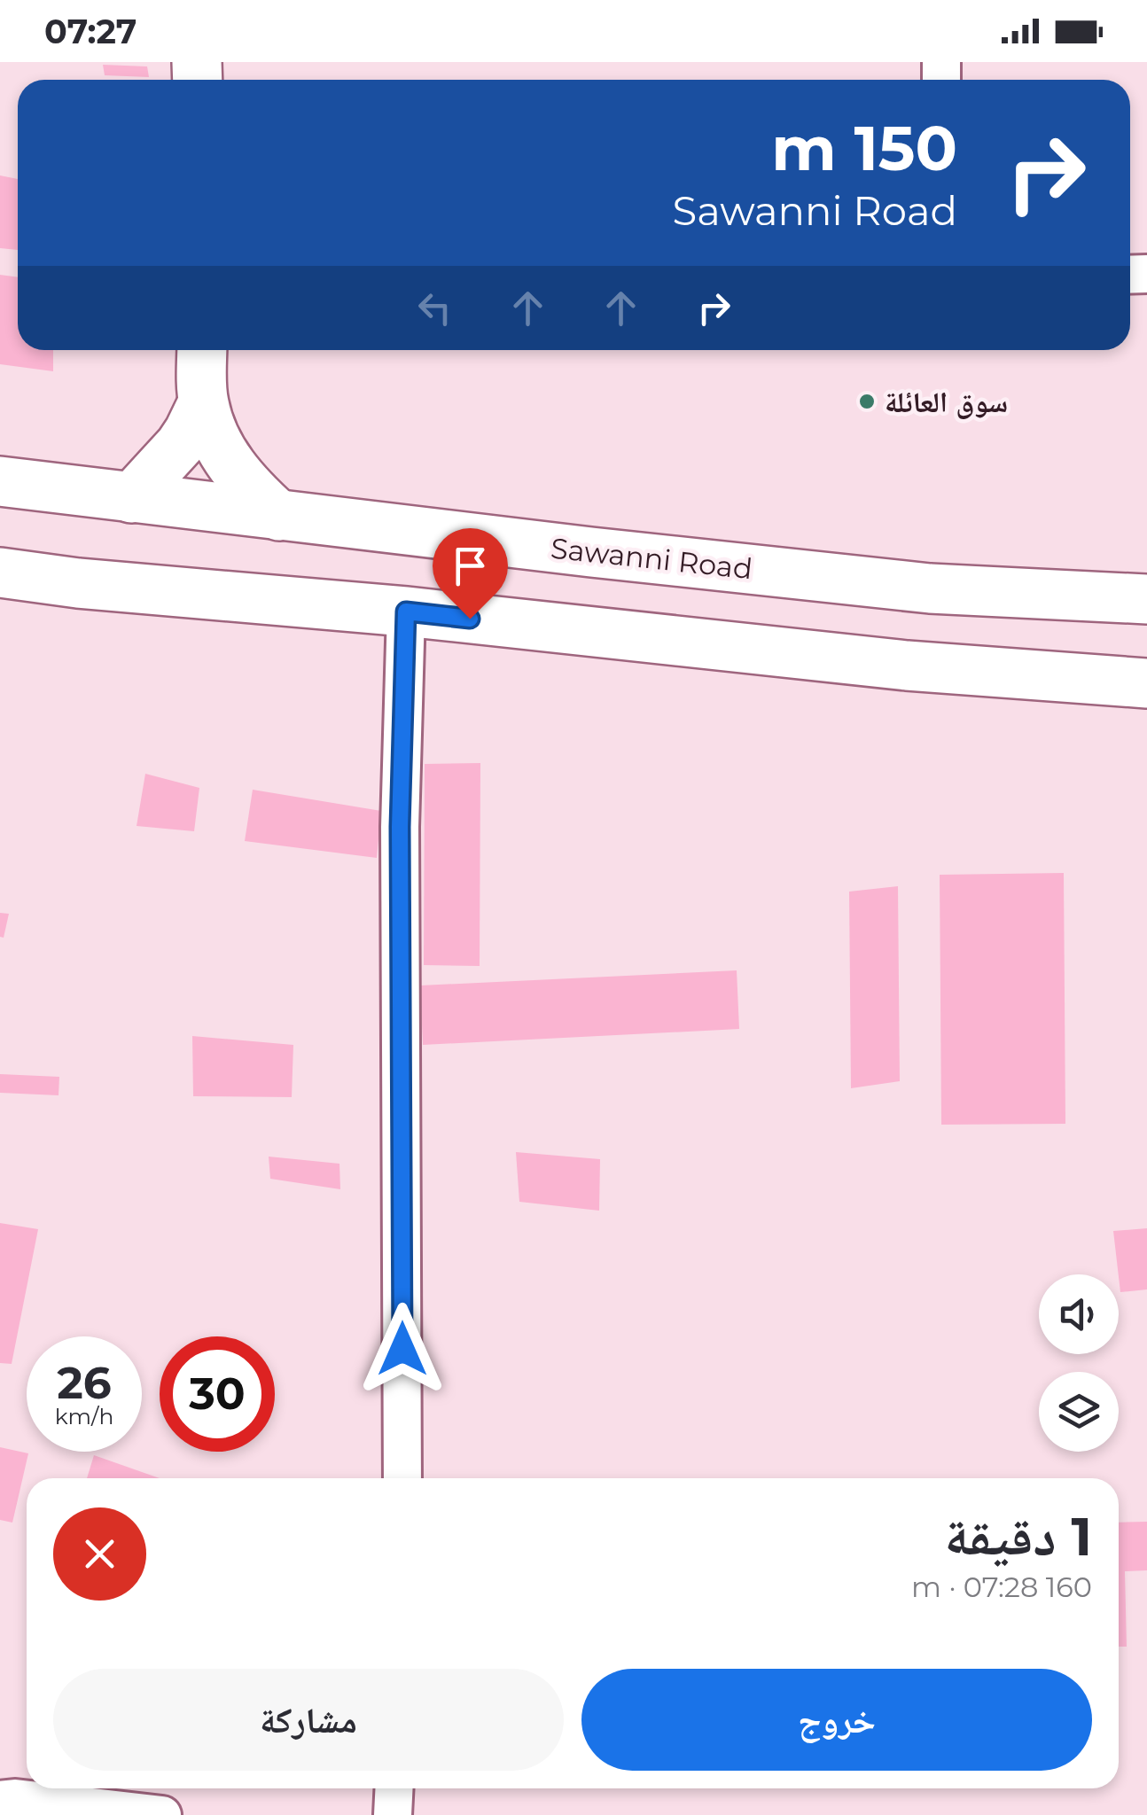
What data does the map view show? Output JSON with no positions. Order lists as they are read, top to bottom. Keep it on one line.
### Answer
{"streets":{"main road":["Sawanni Road"]},"places":["سوق العائلة"],"page":{"status":"07:27","turn":["150 m","Sawanni Road"],"speed":"26 km/h","limit":"30","heading":["1 دقيقة","160 m · 07:28"],"buttons":["خروج","مشاركة"]}}
